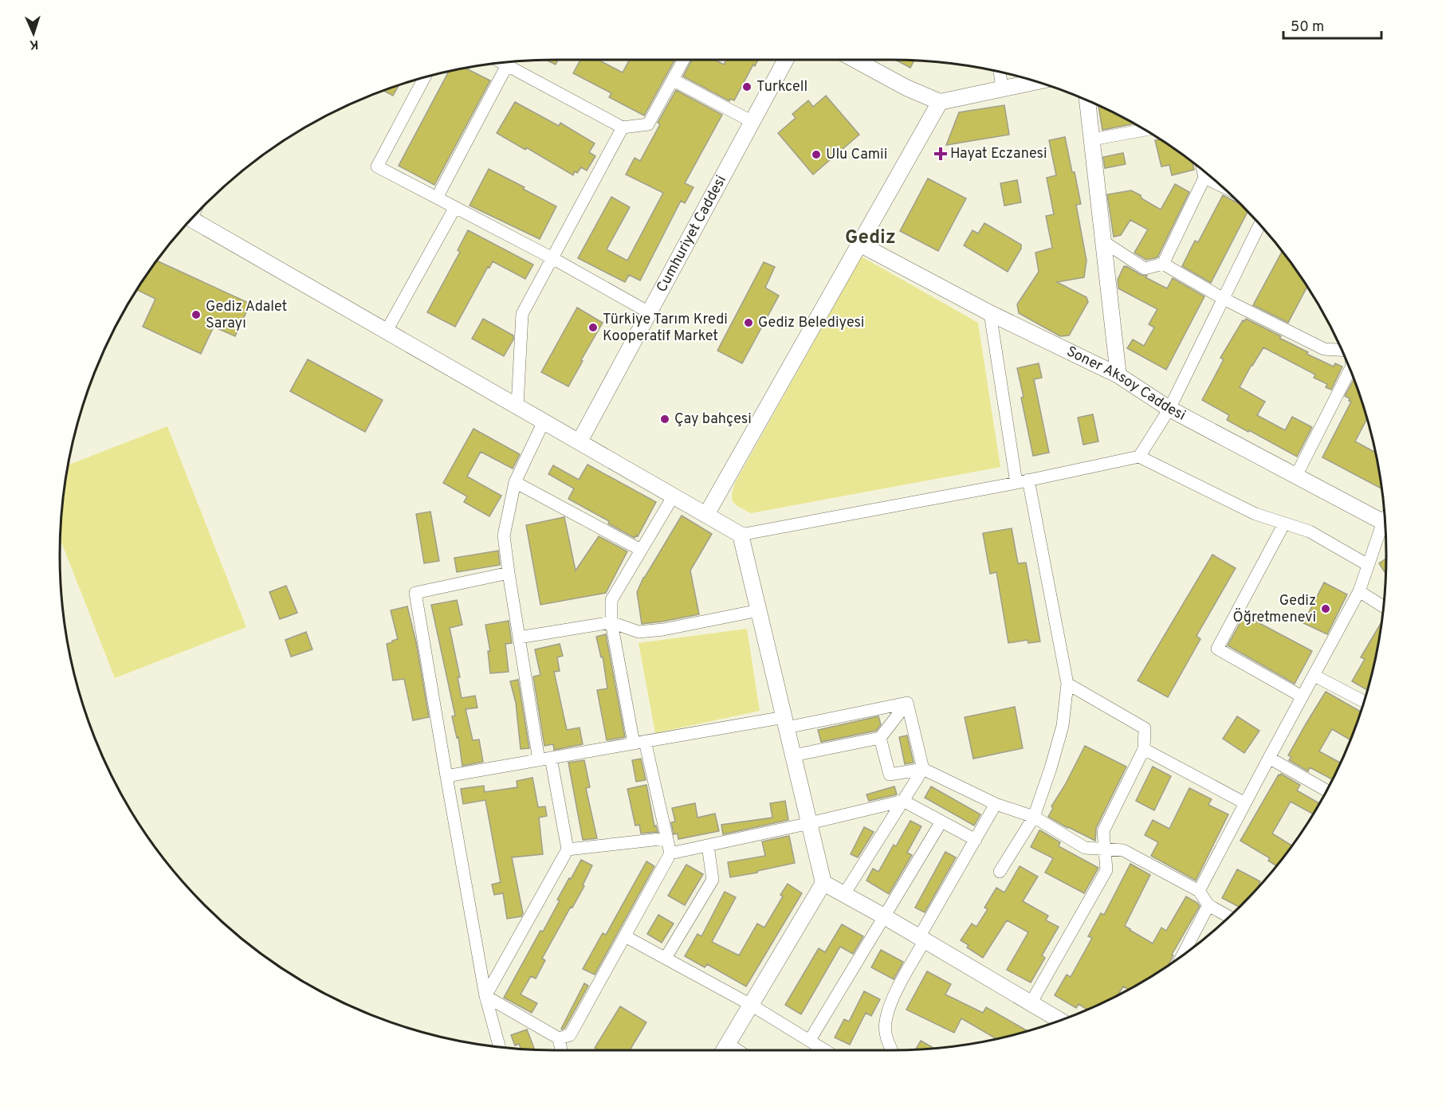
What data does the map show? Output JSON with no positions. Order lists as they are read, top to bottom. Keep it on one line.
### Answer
{"streets":{"street":["Cumhuriyet Caddesi","Soner Aksoy Caddesi"]},"districts":["Gediz"],"places":{"other":["Turkcell","Ulu Camii","Gediz Adalet Sarayı","Gediz Belediyesi","Türkiye Tarım Kredi Kooperatif Market","Çay bahçesi","Gediz Öğretmenevi"],"health":["Hayat Eczanesi"]},"scale_bar":"50 m","north":"bottom"}
